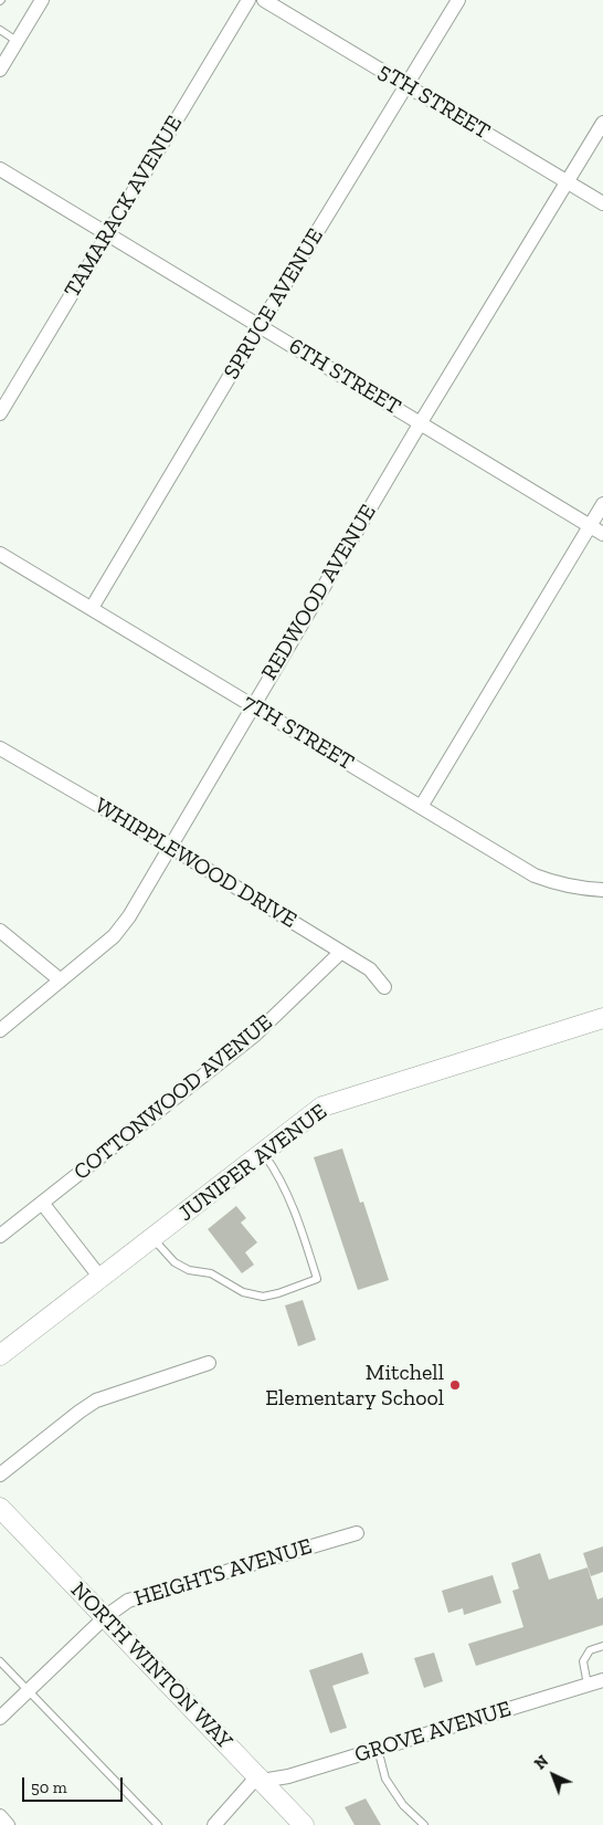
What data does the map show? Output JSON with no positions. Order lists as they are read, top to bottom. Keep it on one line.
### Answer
{"streets":{"street":["5TH STREET","TAMARACK AVENUE","SPRUCE AVENUE","6TH STREET","REDWOOD AVENUE","7TH STREET","WHIPPLEWOOD DRIVE","COTTONWOOD AVENUE","JUNIPER AVENUE","HEIGHTS AVENUE","NORTH WINTON WAY","GROVE AVENUE"]},"crossings":[["5TH STREET","SPRUCE AVENUE"],["5TH STREET","REDWOOD AVENUE"],["TAMARACK AVENUE","6TH STREET"],["SPRUCE AVENUE","6TH STREET"],["SPRUCE AVENUE","7TH STREET"],["6TH STREET","REDWOOD AVENUE"],["REDWOOD AVENUE","7TH STREET"],["REDWOOD AVENUE","WHIPPLEWOOD DRIVE"],["WHIPPLEWOOD DRIVE","COTTONWOOD AVENUE"],["HEIGHTS AVENUE","NORTH WINTON WAY"],["NORTH WINTON WAY","GROVE AVENUE"]],"places":["Mitchell Elementary School"],"scale_bar":"50 m","north":"top left"}
